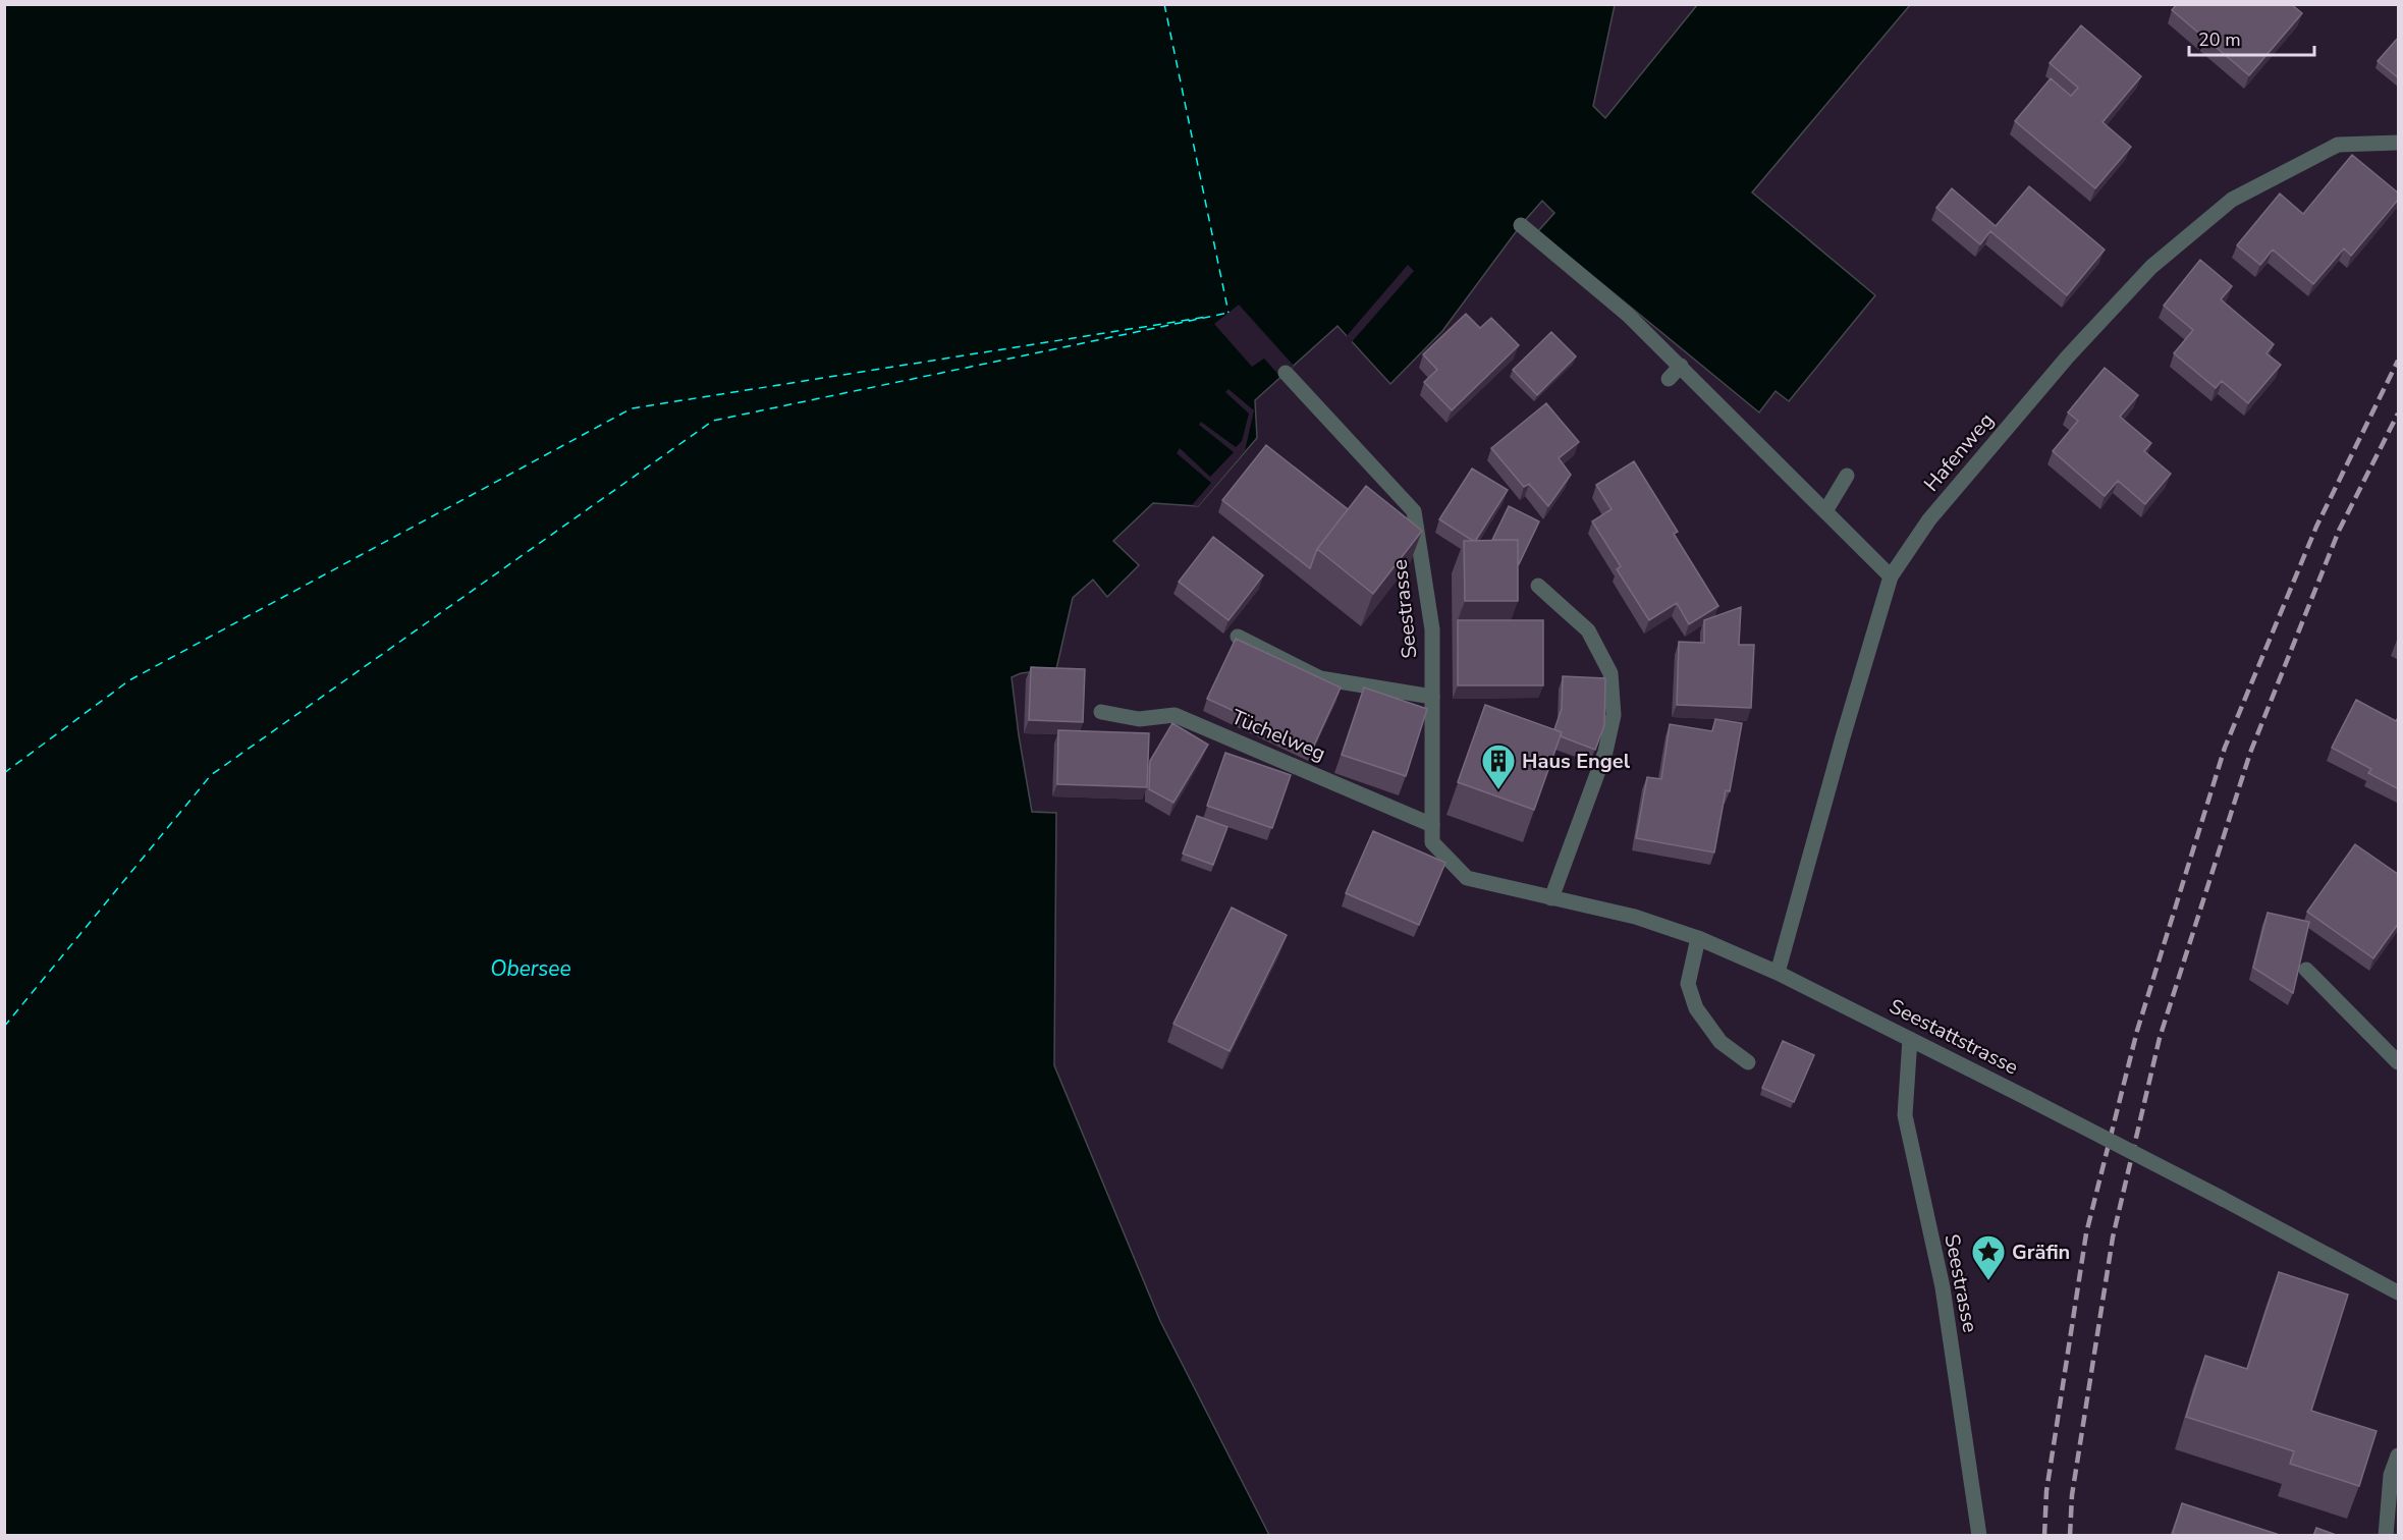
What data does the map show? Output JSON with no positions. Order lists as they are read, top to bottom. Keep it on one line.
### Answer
{"streets":{"street":["Hafenweg","Seestrasse","Tüchelweg","Seestattstrasse"]},"crossings":[["Hafenweg","Seestattstrasse"],["Seestrasse","Tüchelweg"],["Seestrasse","Seestattstrasse"]],"water":["Obersee"],"places":{"building":["Haus Engel"],"place":["Gräfin"]},"scale_bar":"20 m"}
